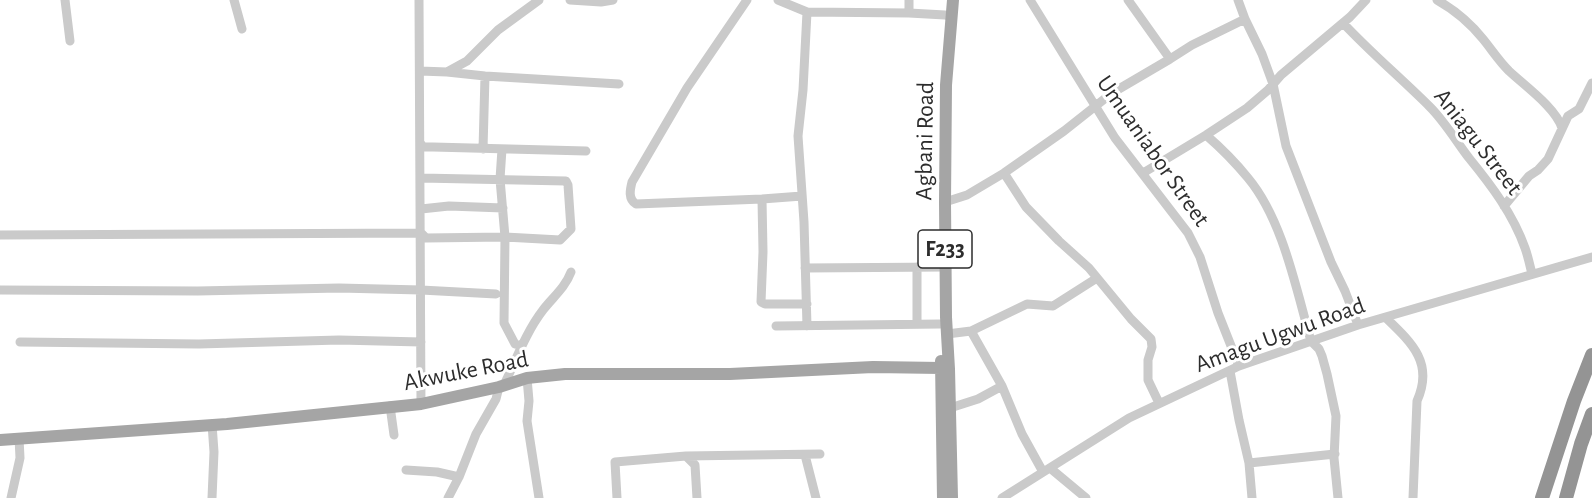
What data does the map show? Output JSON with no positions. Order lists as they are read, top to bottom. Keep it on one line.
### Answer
{"streets":{"main road":["Agbani Road","F233","Akwuke Road"],"street":["Aniagu Street","Umuaniabor Street","Amagu Ugwu Road"]},"crossings":[["Agbani Road","Akwuke Road"],["Aniagu Street","Amagu Ugwu Road"],["Umuaniabor Street","Amagu Ugwu Road"]]}
